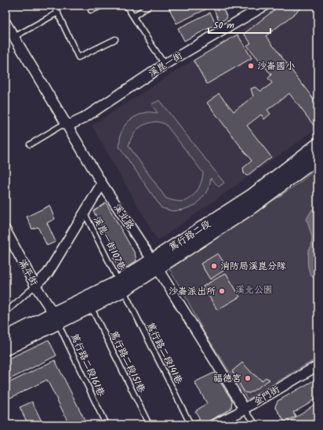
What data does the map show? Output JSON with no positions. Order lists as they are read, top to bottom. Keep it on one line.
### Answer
{"streets":{"street":["溪崑一街","溪北路","篤行路二段","滿平街","金門街"],"lane":["溪崑一街107巷","篤行路二段141巷","篤行路二段151巷","篤行路二段161巷"]},"crossings":[["溪崑一街","溪北路"],["溪北路","篤行路二段"],["溪北路","金門街"],["篤行路二段","溪崑一街107巷"],["篤行路二段","滿平街"],["篤行路二段","篤行路二段141巷"],["篤行路二段","篤行路二段151巷"],["篤行路二段","篤行路二段161巷"],["溪崑一街107巷","篤行路二段141巷"],["滿平街","篤行路二段161巷"]],"parks":["溪北公園"],"places":["沙崙國小","消防局溪崑分隊","沙崙派出所","福德宮"],"scale_bar":"50 m"}
